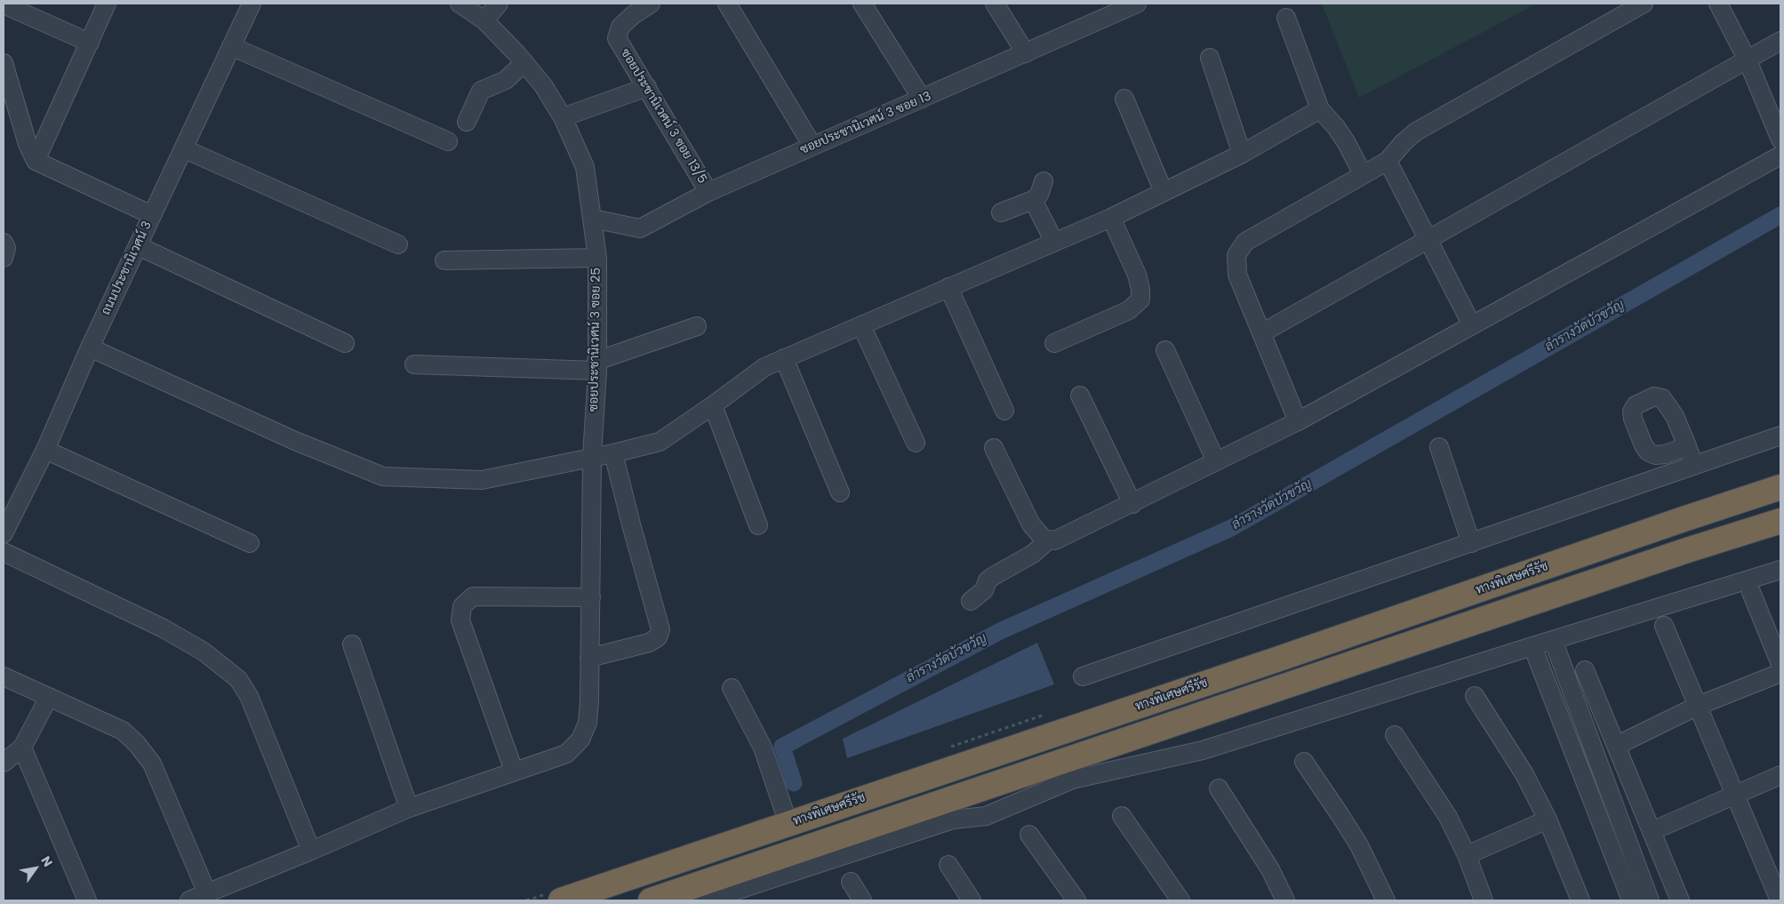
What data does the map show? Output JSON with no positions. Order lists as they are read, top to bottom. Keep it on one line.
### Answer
{"streets":{"highway":["ทางพิเศษศรีรัช"],"street":["ซอยประชานิเวศน์ 3 ซอย 13/5","ซอยประชานิเวศน์ 3 ซอย 13","ถนนประชานิเวศน์ 3","ซอยประชานิเวศน์ 3 ซอย 25"]},"crossings":[["ซอยประชานิเวศน์ 3 ซอย 13/5","ซอยประชานิเวศน์ 3 ซอย 13"],["ซอยประชานิเวศน์ 3 ซอย 13","ซอยประชานิเวศน์ 3 ซอย 25"]],"water":["ลำรางวัดบัวขวัญ"],"north":"top right"}
